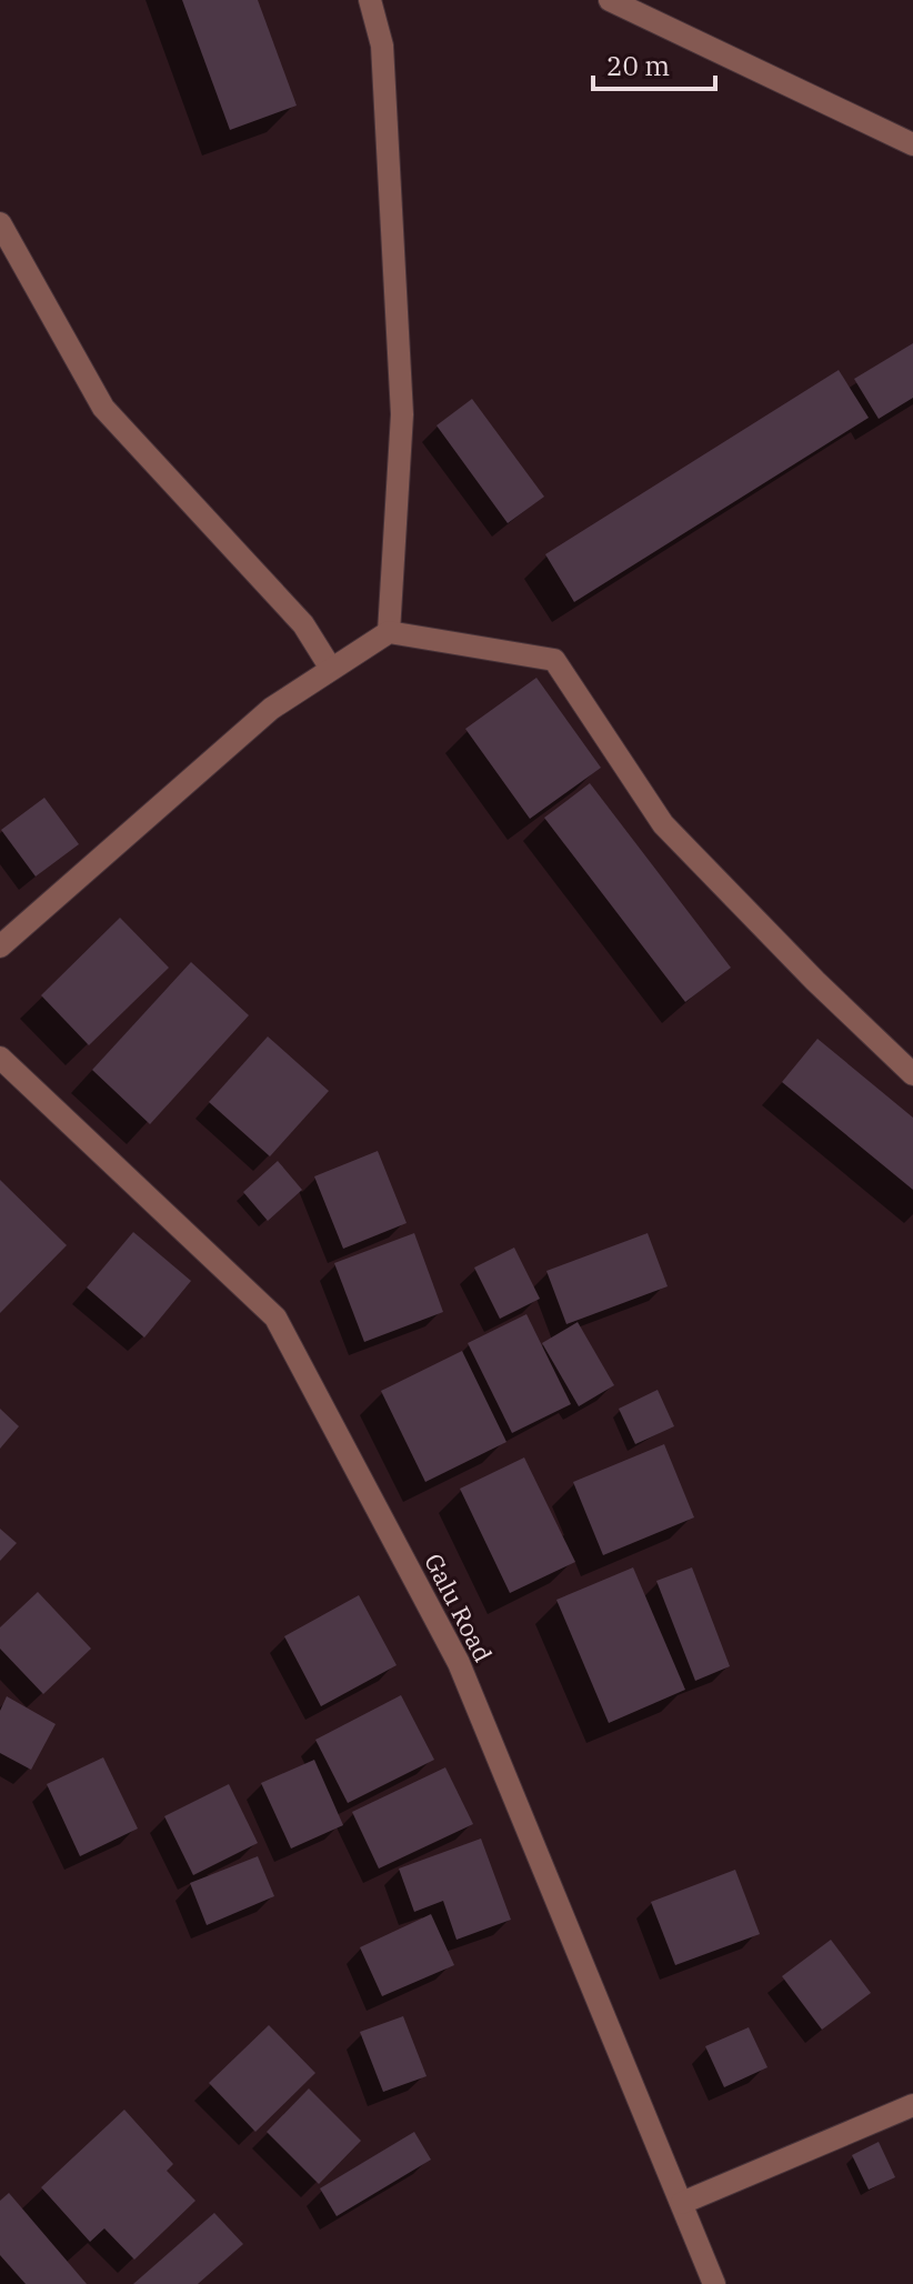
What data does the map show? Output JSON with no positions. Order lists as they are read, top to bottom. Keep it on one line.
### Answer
{"streets":{"street":["Galu Road"]},"scale_bar":"20 m"}
